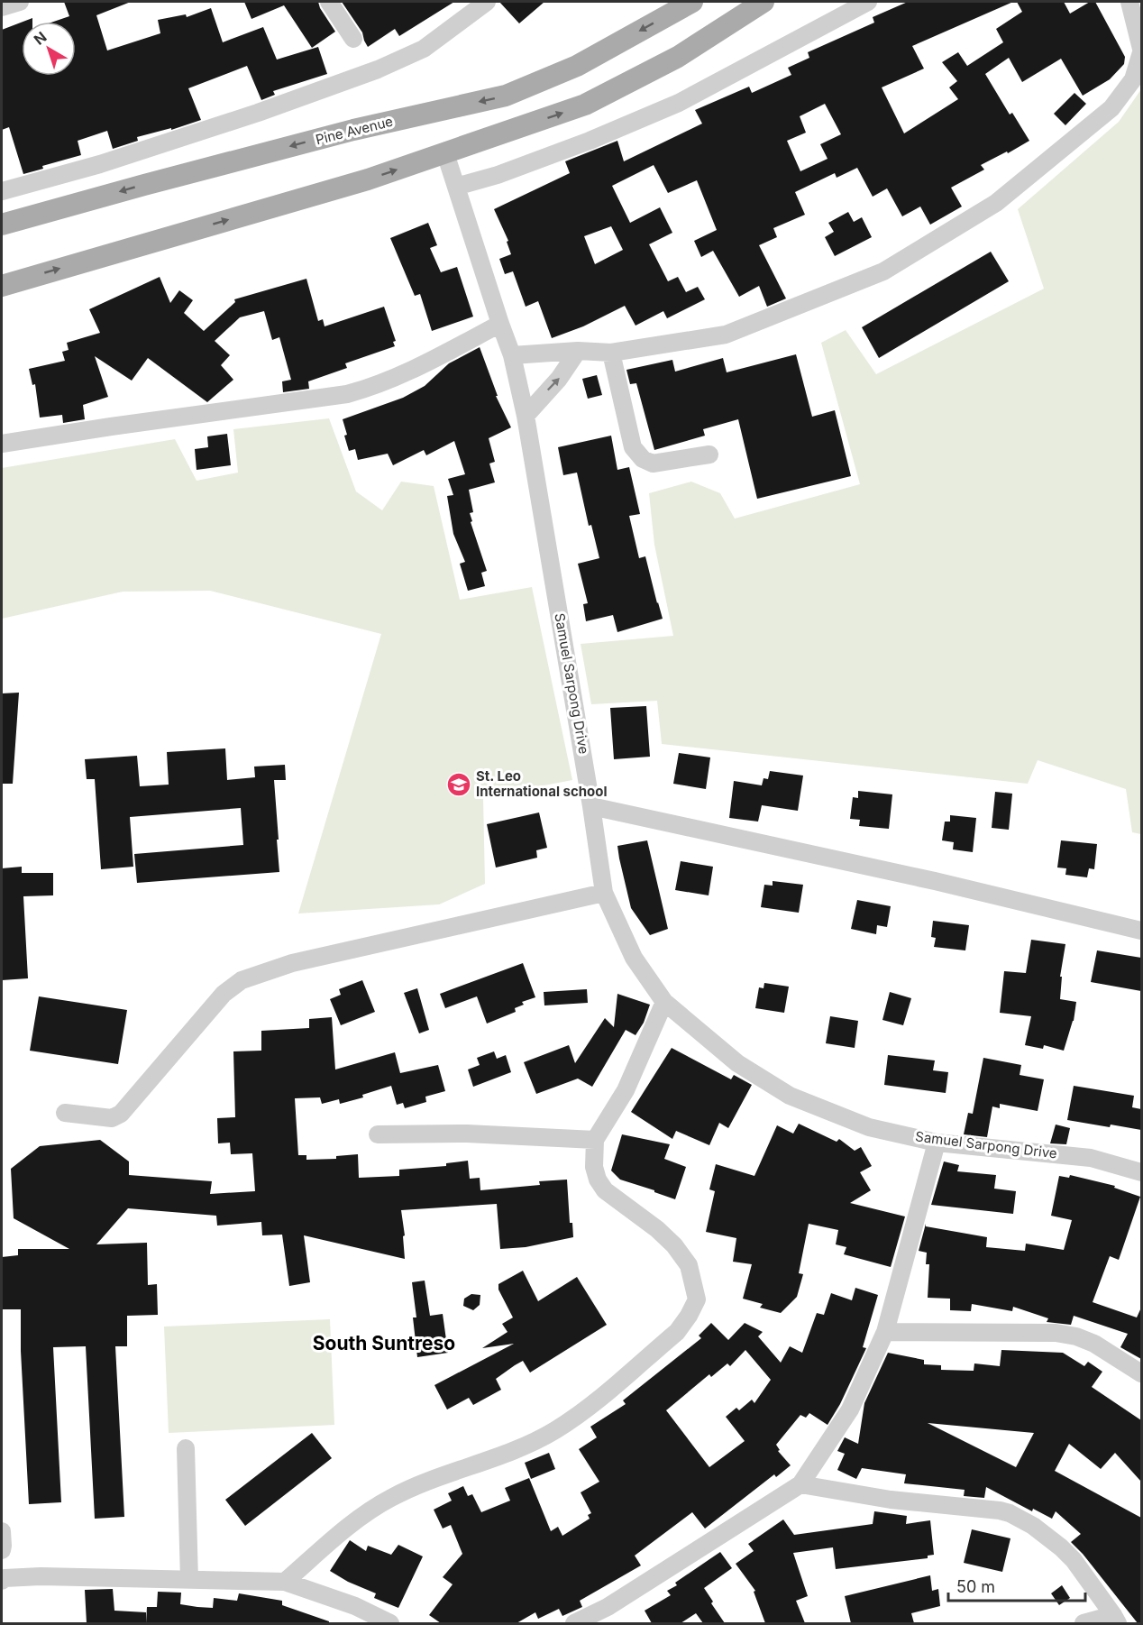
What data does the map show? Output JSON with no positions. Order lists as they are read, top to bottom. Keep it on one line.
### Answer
{"streets":{"main road":["Pine Avenue"],"street":["Samuel Sarpong Drive"]},"districts":["South Suntreso"],"places":{"school or university":["St. Leo International school"]},"scale_bar":"50 m","north":"top left"}
